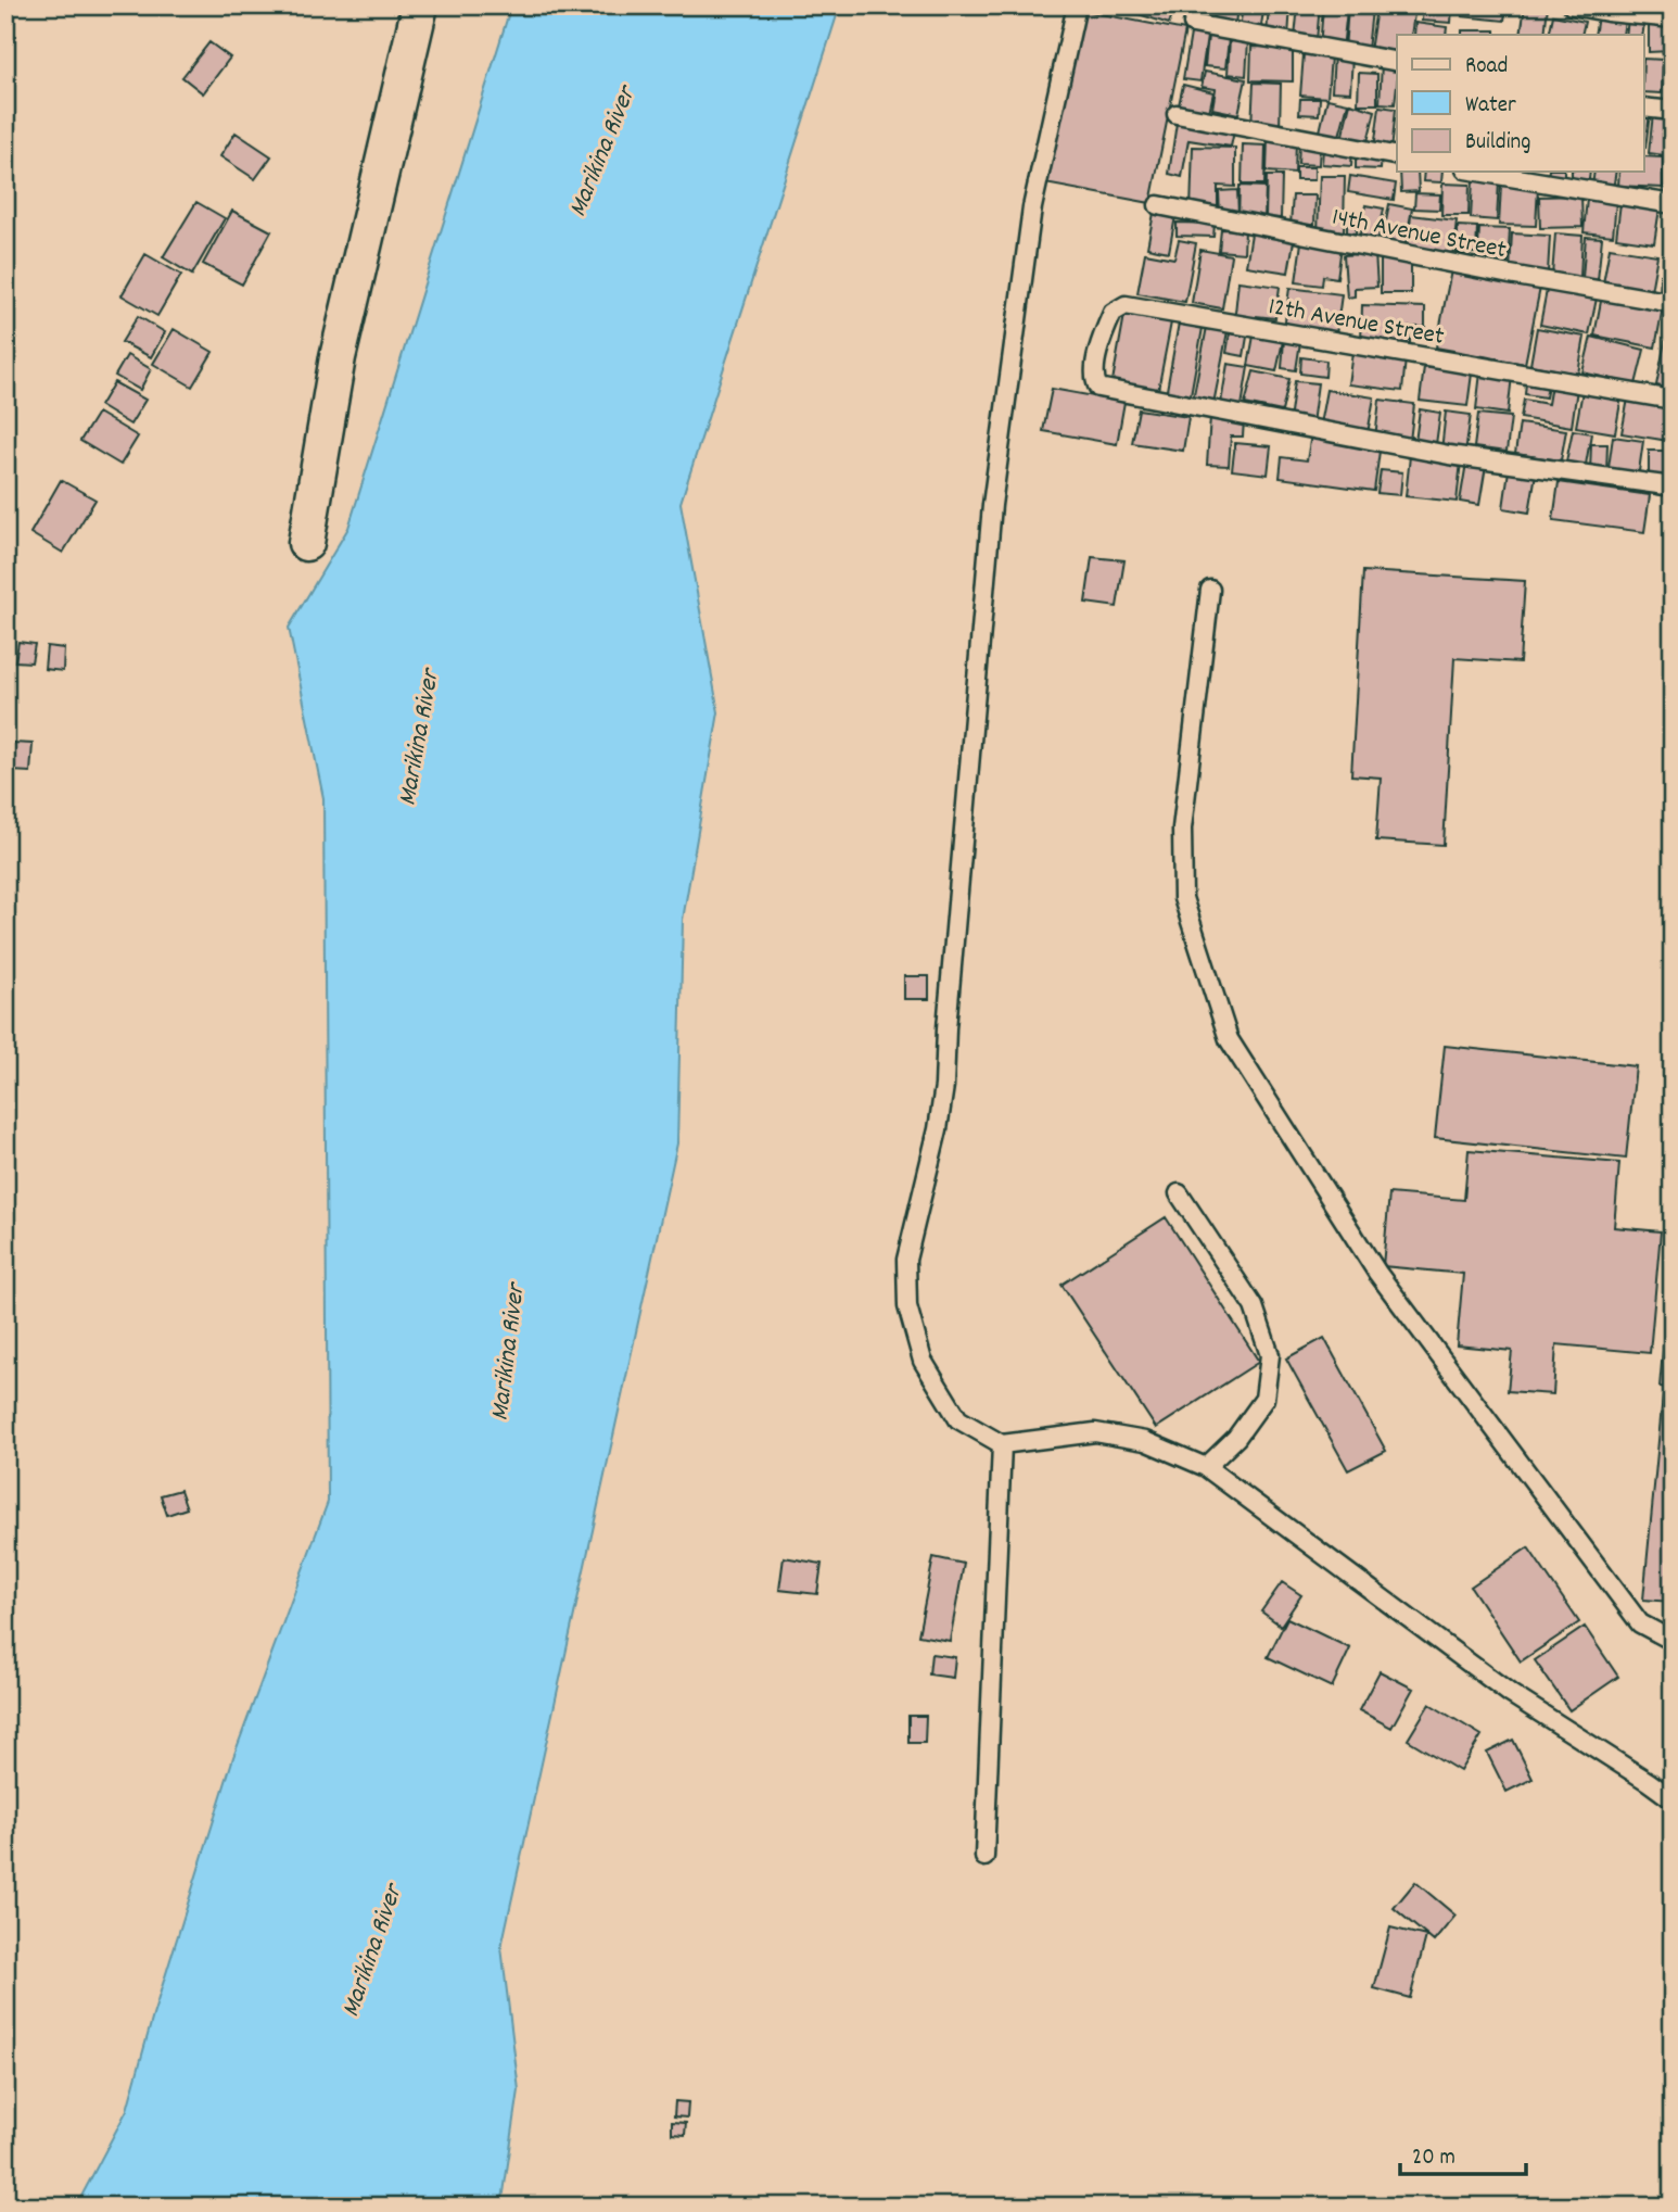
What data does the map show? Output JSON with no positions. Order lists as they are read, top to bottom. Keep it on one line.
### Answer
{"streets":{"lane":["14th Avenue Street","12th Avenue Street"]},"water":["Marikina River"],"legend":["Road","Water","Building"],"scale_bar":"20 m"}
